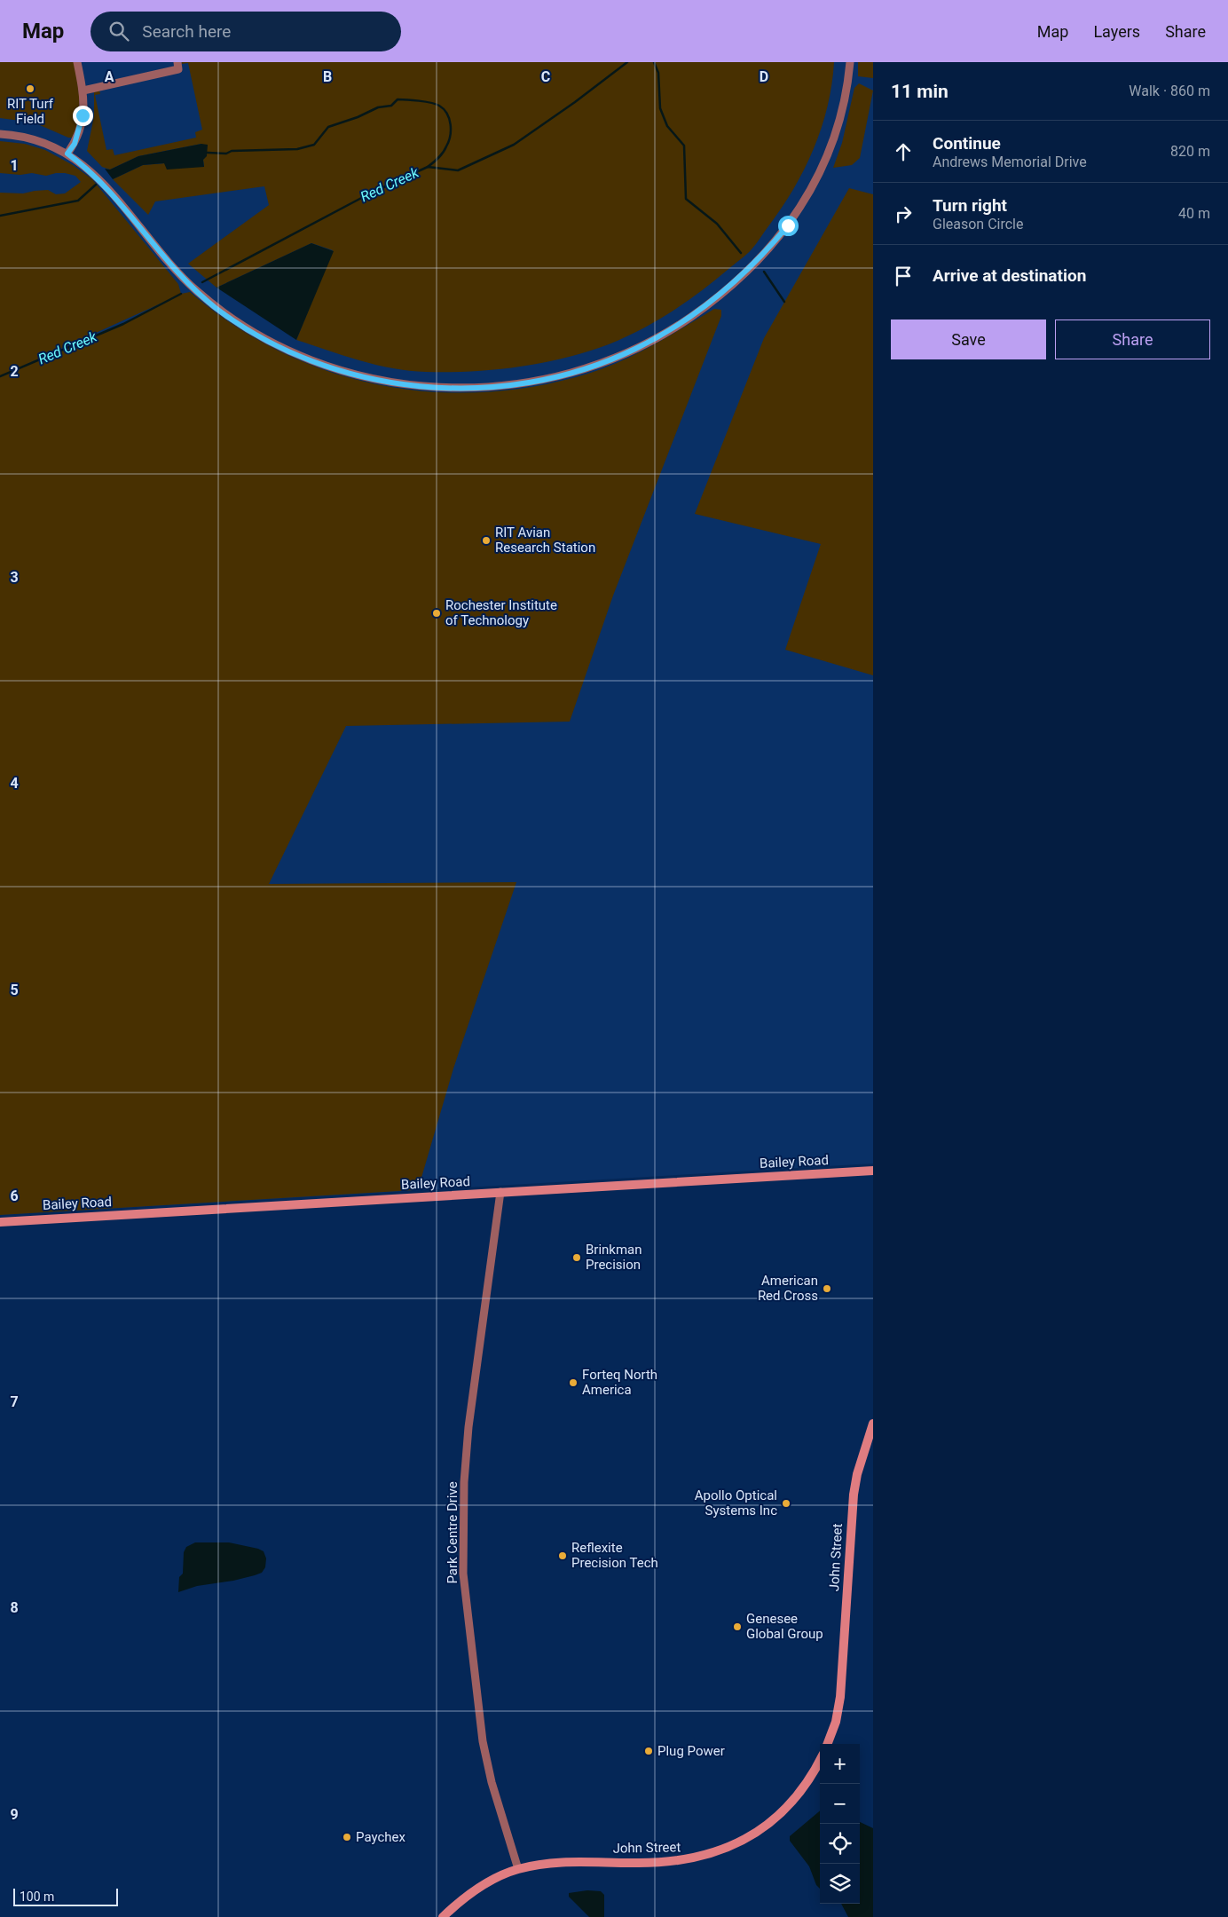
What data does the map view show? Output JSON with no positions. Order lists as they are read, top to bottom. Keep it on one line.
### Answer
{"streets":{"street":["Bailey Road","Park Centre Drive","John Street"]},"crossings":[["Bailey Road","Park Centre Drive"],["Park Centre Drive","John Street"]],"water":["Red Creek"],"places":["RIT Turf Field","RIT Avian Research Station","Rochester Institute of Technology","Brinkman Precision","American Red Cross","Forteq North America","Apollo Optical Systems Inc","Reflexite Precision Tech","Genesee Global Group","Plug Power","Paychex"],"scale_bar":"100 m","page":{"header":"Map","search":"Search here","nav":["Map","Layers","Share"],"heading":["11 min","Walk · 860 m"],"list":[["Continue","Andrews Memorial Drive","820 m"],["Turn right","Gleason Circle","40 m"],"Arrive at destination"],"buttons":["Save","Share"],"map_buttons":["+","−"],"scale":"100 m"},"grid":{"columns":["A","B","C","D"],"rows":["1","2","3","4","5","6","7","8","9"]}}
